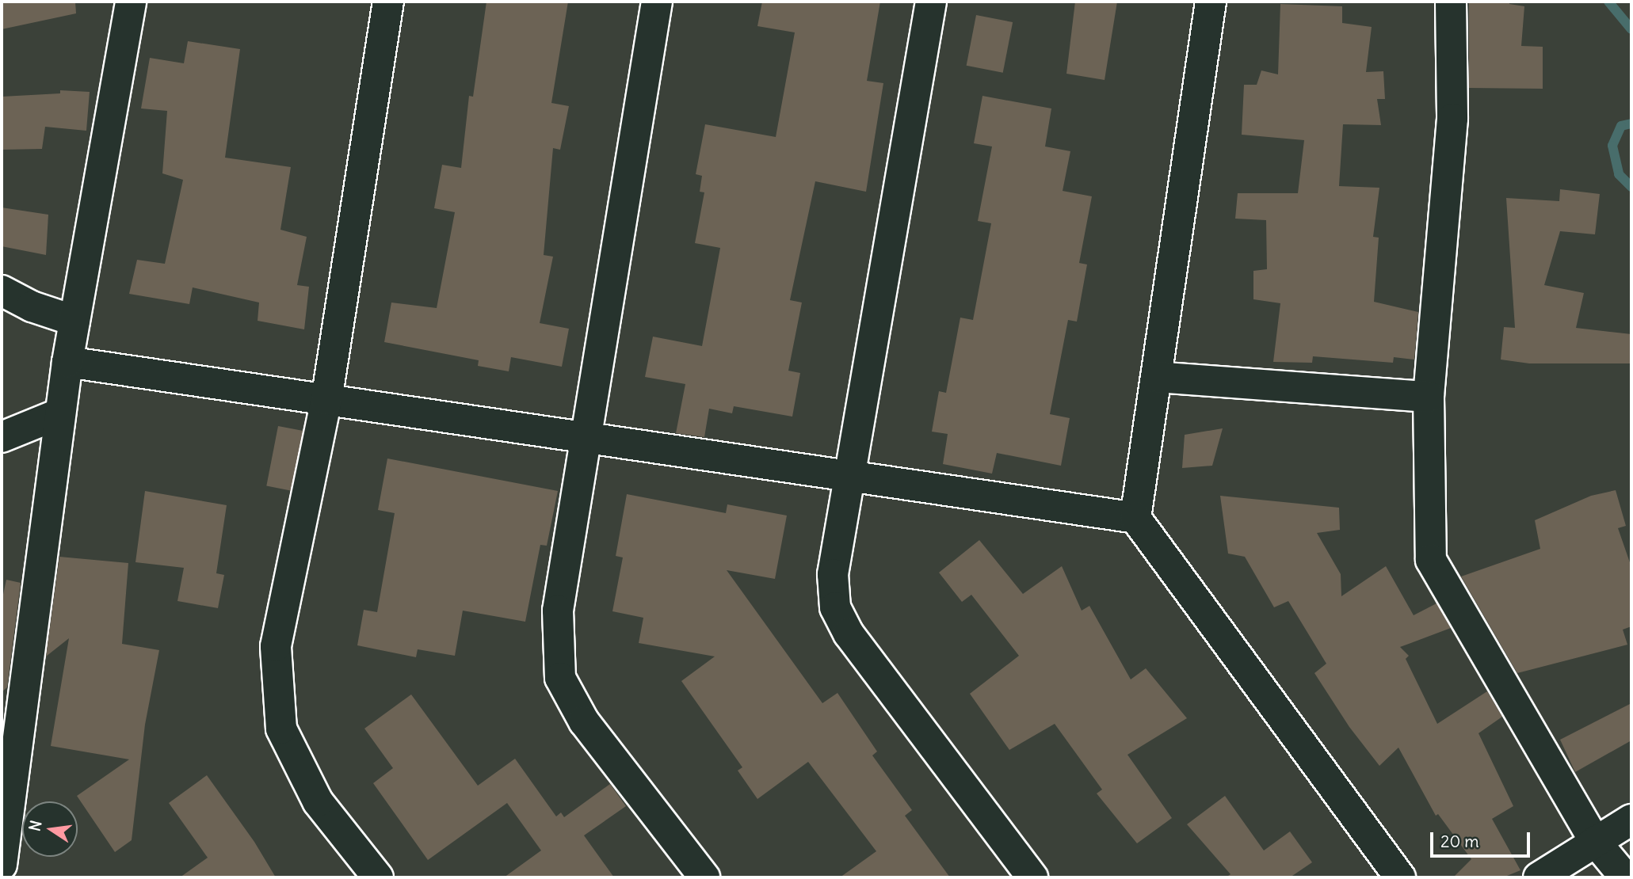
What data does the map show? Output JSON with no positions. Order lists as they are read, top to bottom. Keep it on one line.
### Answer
{"scale_bar":"20 m","north":"left"}
